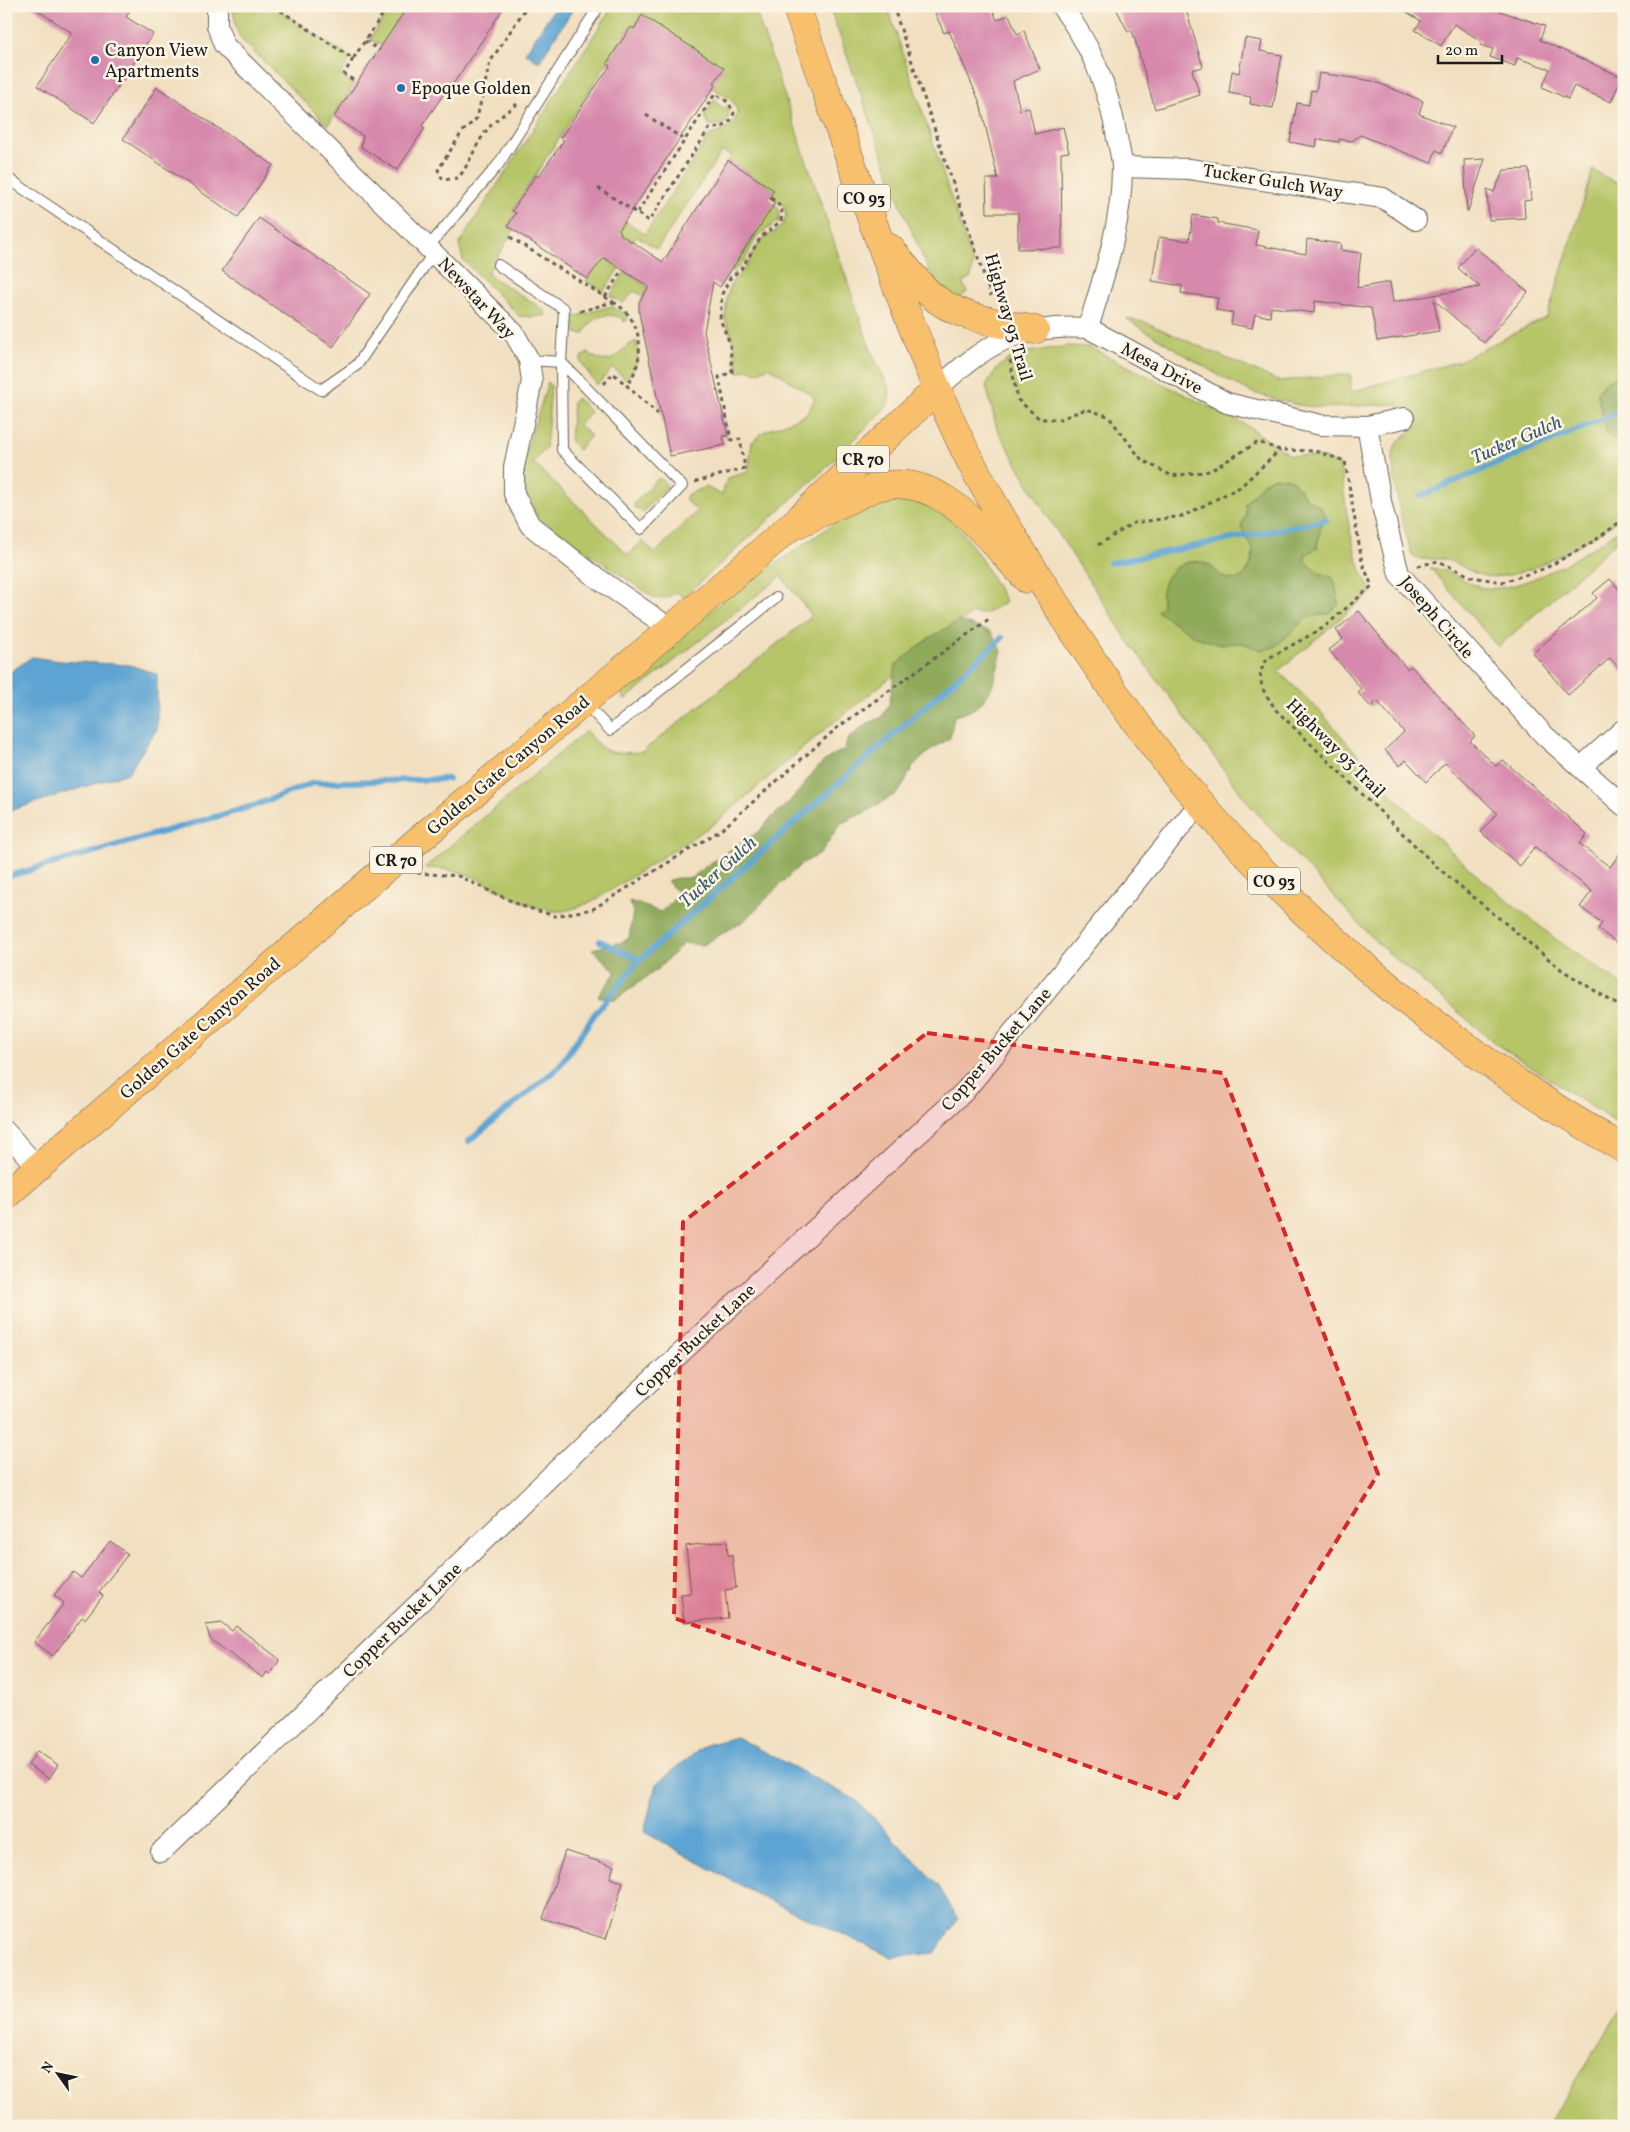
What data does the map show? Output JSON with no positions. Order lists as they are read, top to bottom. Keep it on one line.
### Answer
{"streets":{"main road":["CO 93","CR 70","Golden Gate Canyon Road"],"street":["Tucker Gulch Way","Newstar Way","Mesa Drive","Joseph Circle","Copper Bucket Lane"],"path":["Highway 93 Trail"]},"crossings":[["CO 93","Golden Gate Canyon Road"],["CO 93","Copper Bucket Lane"],["Newstar Way","Golden Gate Canyon Road"],["Mesa Drive","Joseph Circle"]],"water":["Tucker Gulch"],"places":["Canyon View Apartments","Epoque Golden"],"scale_bar":"20 m","north":"top left"}
